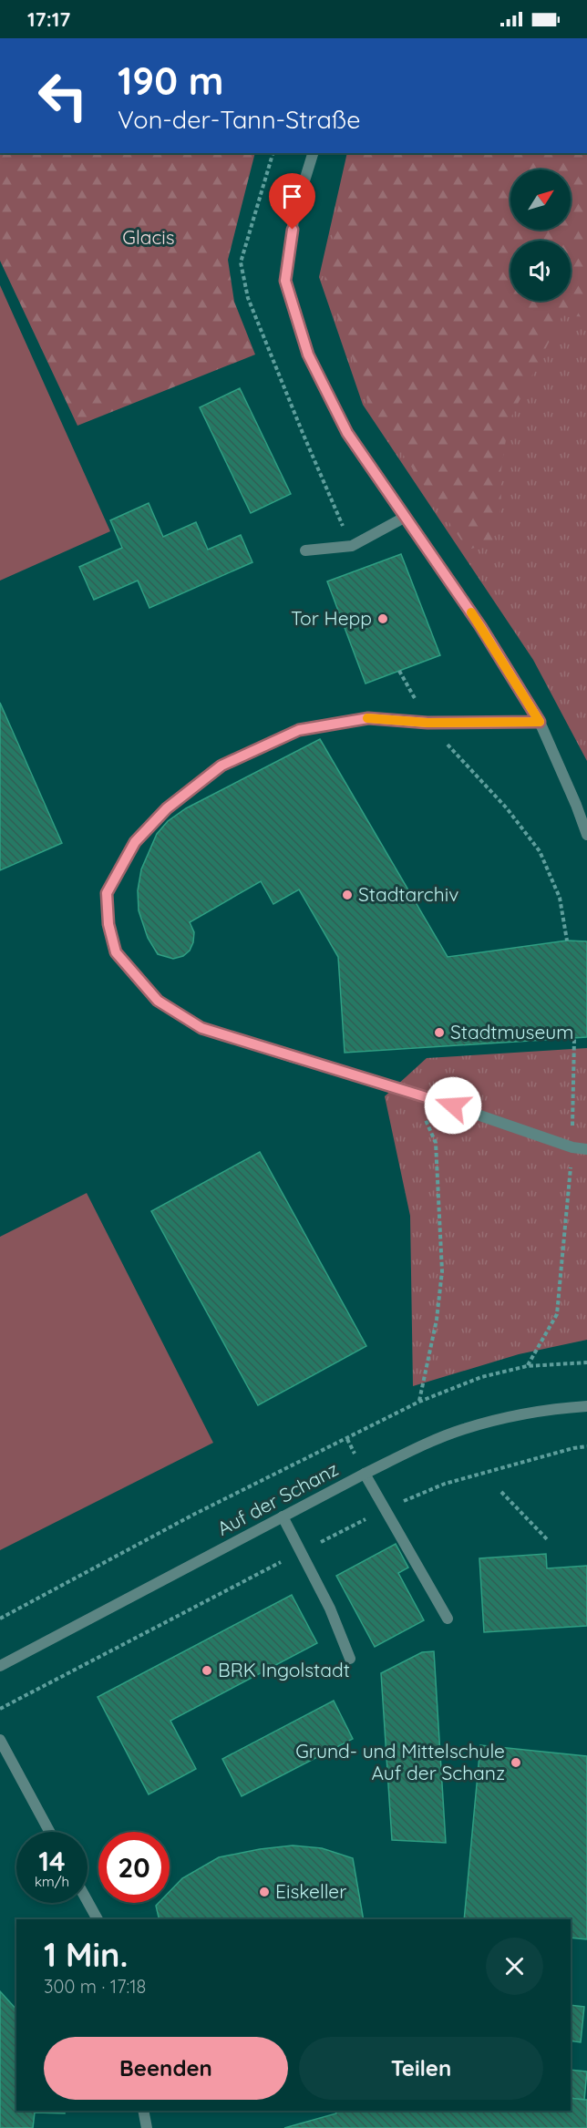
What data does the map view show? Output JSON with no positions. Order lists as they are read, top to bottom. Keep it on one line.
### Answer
{"streets":{"street":["Auf der Schanz"]},"parks":["Glacis"],"places":["Tor Hepp","Stadtarchiv","Stadtmuseum","BRK Ingolstadt","Grund- und Mittelschule Auf der Schanz","Eiskeller"],"north":"top right","page":{"status":"17:17","turn":["190 m","Von-der-Tann-Straße"],"speed":"14 km/h","limit":"20","heading":["1 Min.","300 m · 17:18"],"buttons":["Beenden","Teilen"]}}
